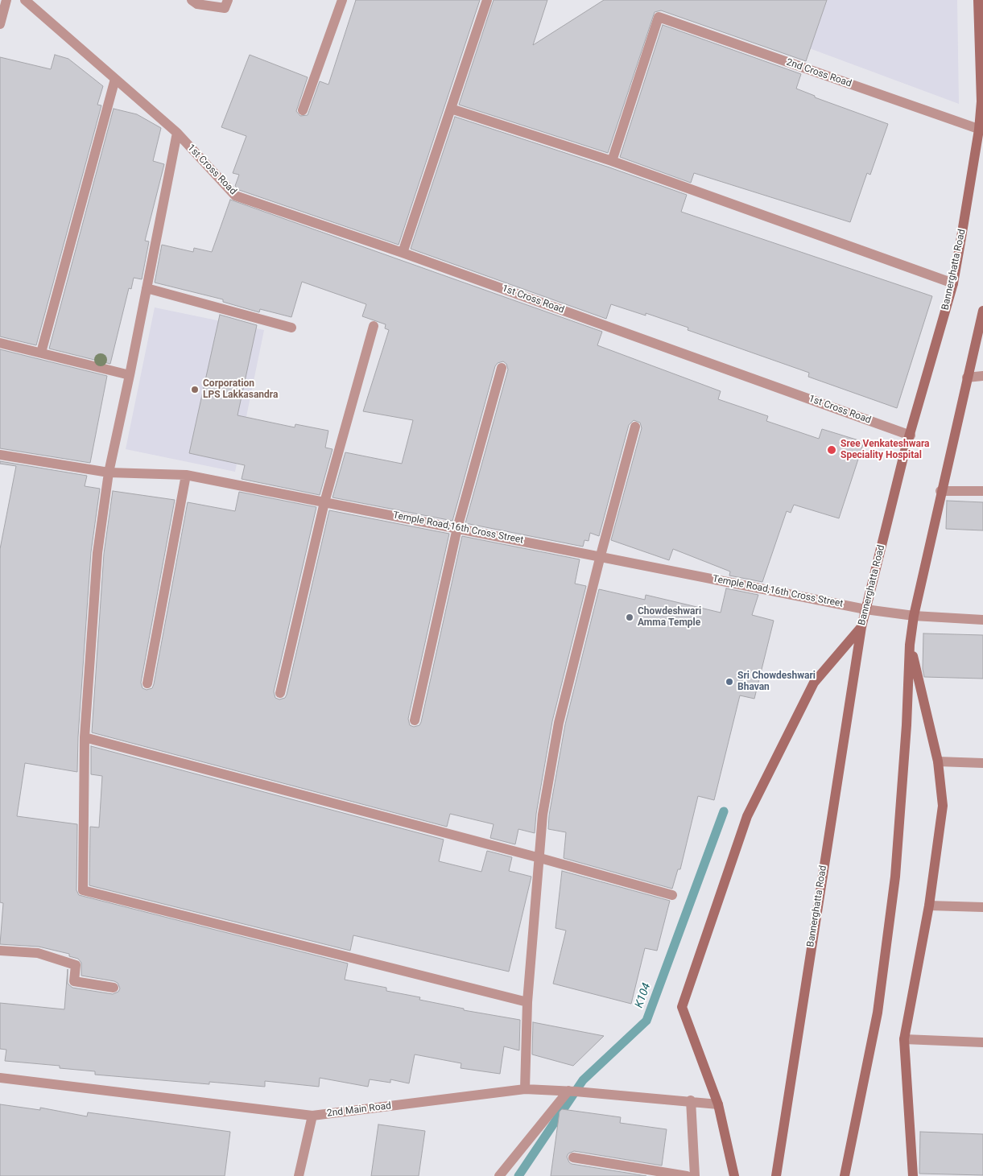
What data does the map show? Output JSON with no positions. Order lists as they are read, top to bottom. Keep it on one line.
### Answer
{"streets":{"main road":["Bannerghatta Road"],"street":["2nd Cross Road","1st Cross Road","Temple Road,16th Cross Street","2nd Main Road"]},"crossings":[["2nd Cross Road","Bannerghatta Road"],["1st Cross Road","Bannerghatta Road"],["Bannerghatta Road","Temple Road,16th Cross Street"]],"water":["K104"],"places":["Corporation LPS Lakkasandra","Sree Venkateshwara Speciality Hospital","Chowdeshwari Amma Temple","Sri Chowdeshwari Bhavan"]}
